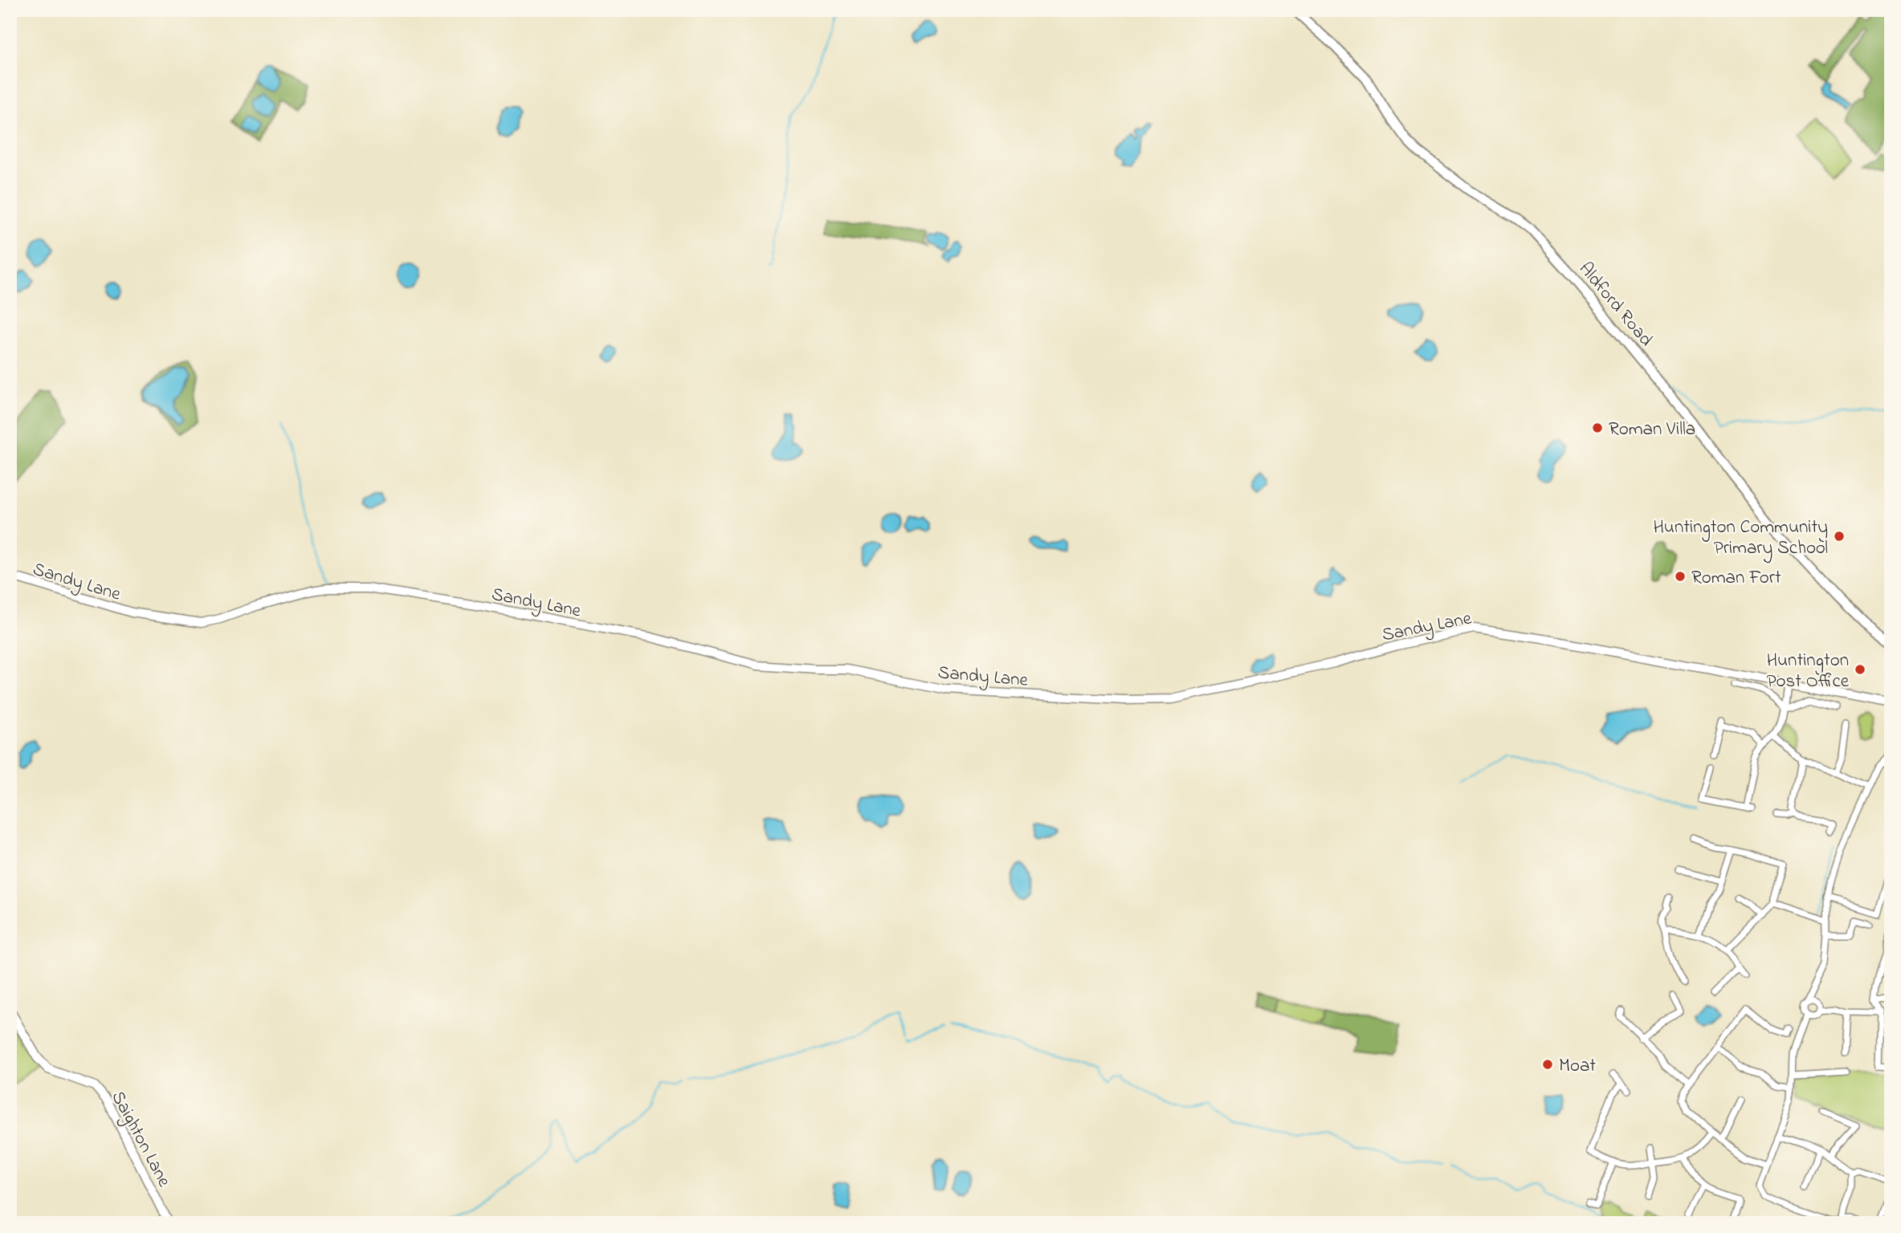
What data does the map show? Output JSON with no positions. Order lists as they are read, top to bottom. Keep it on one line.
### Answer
{"streets":{"main road":["Aldford Road"],"street":["Sandy Lane","Saighton Lane"]},"places":["Roman Villa","Huntington Community Primary School","Roman Fort","Huntington Post Office","Moat"]}
